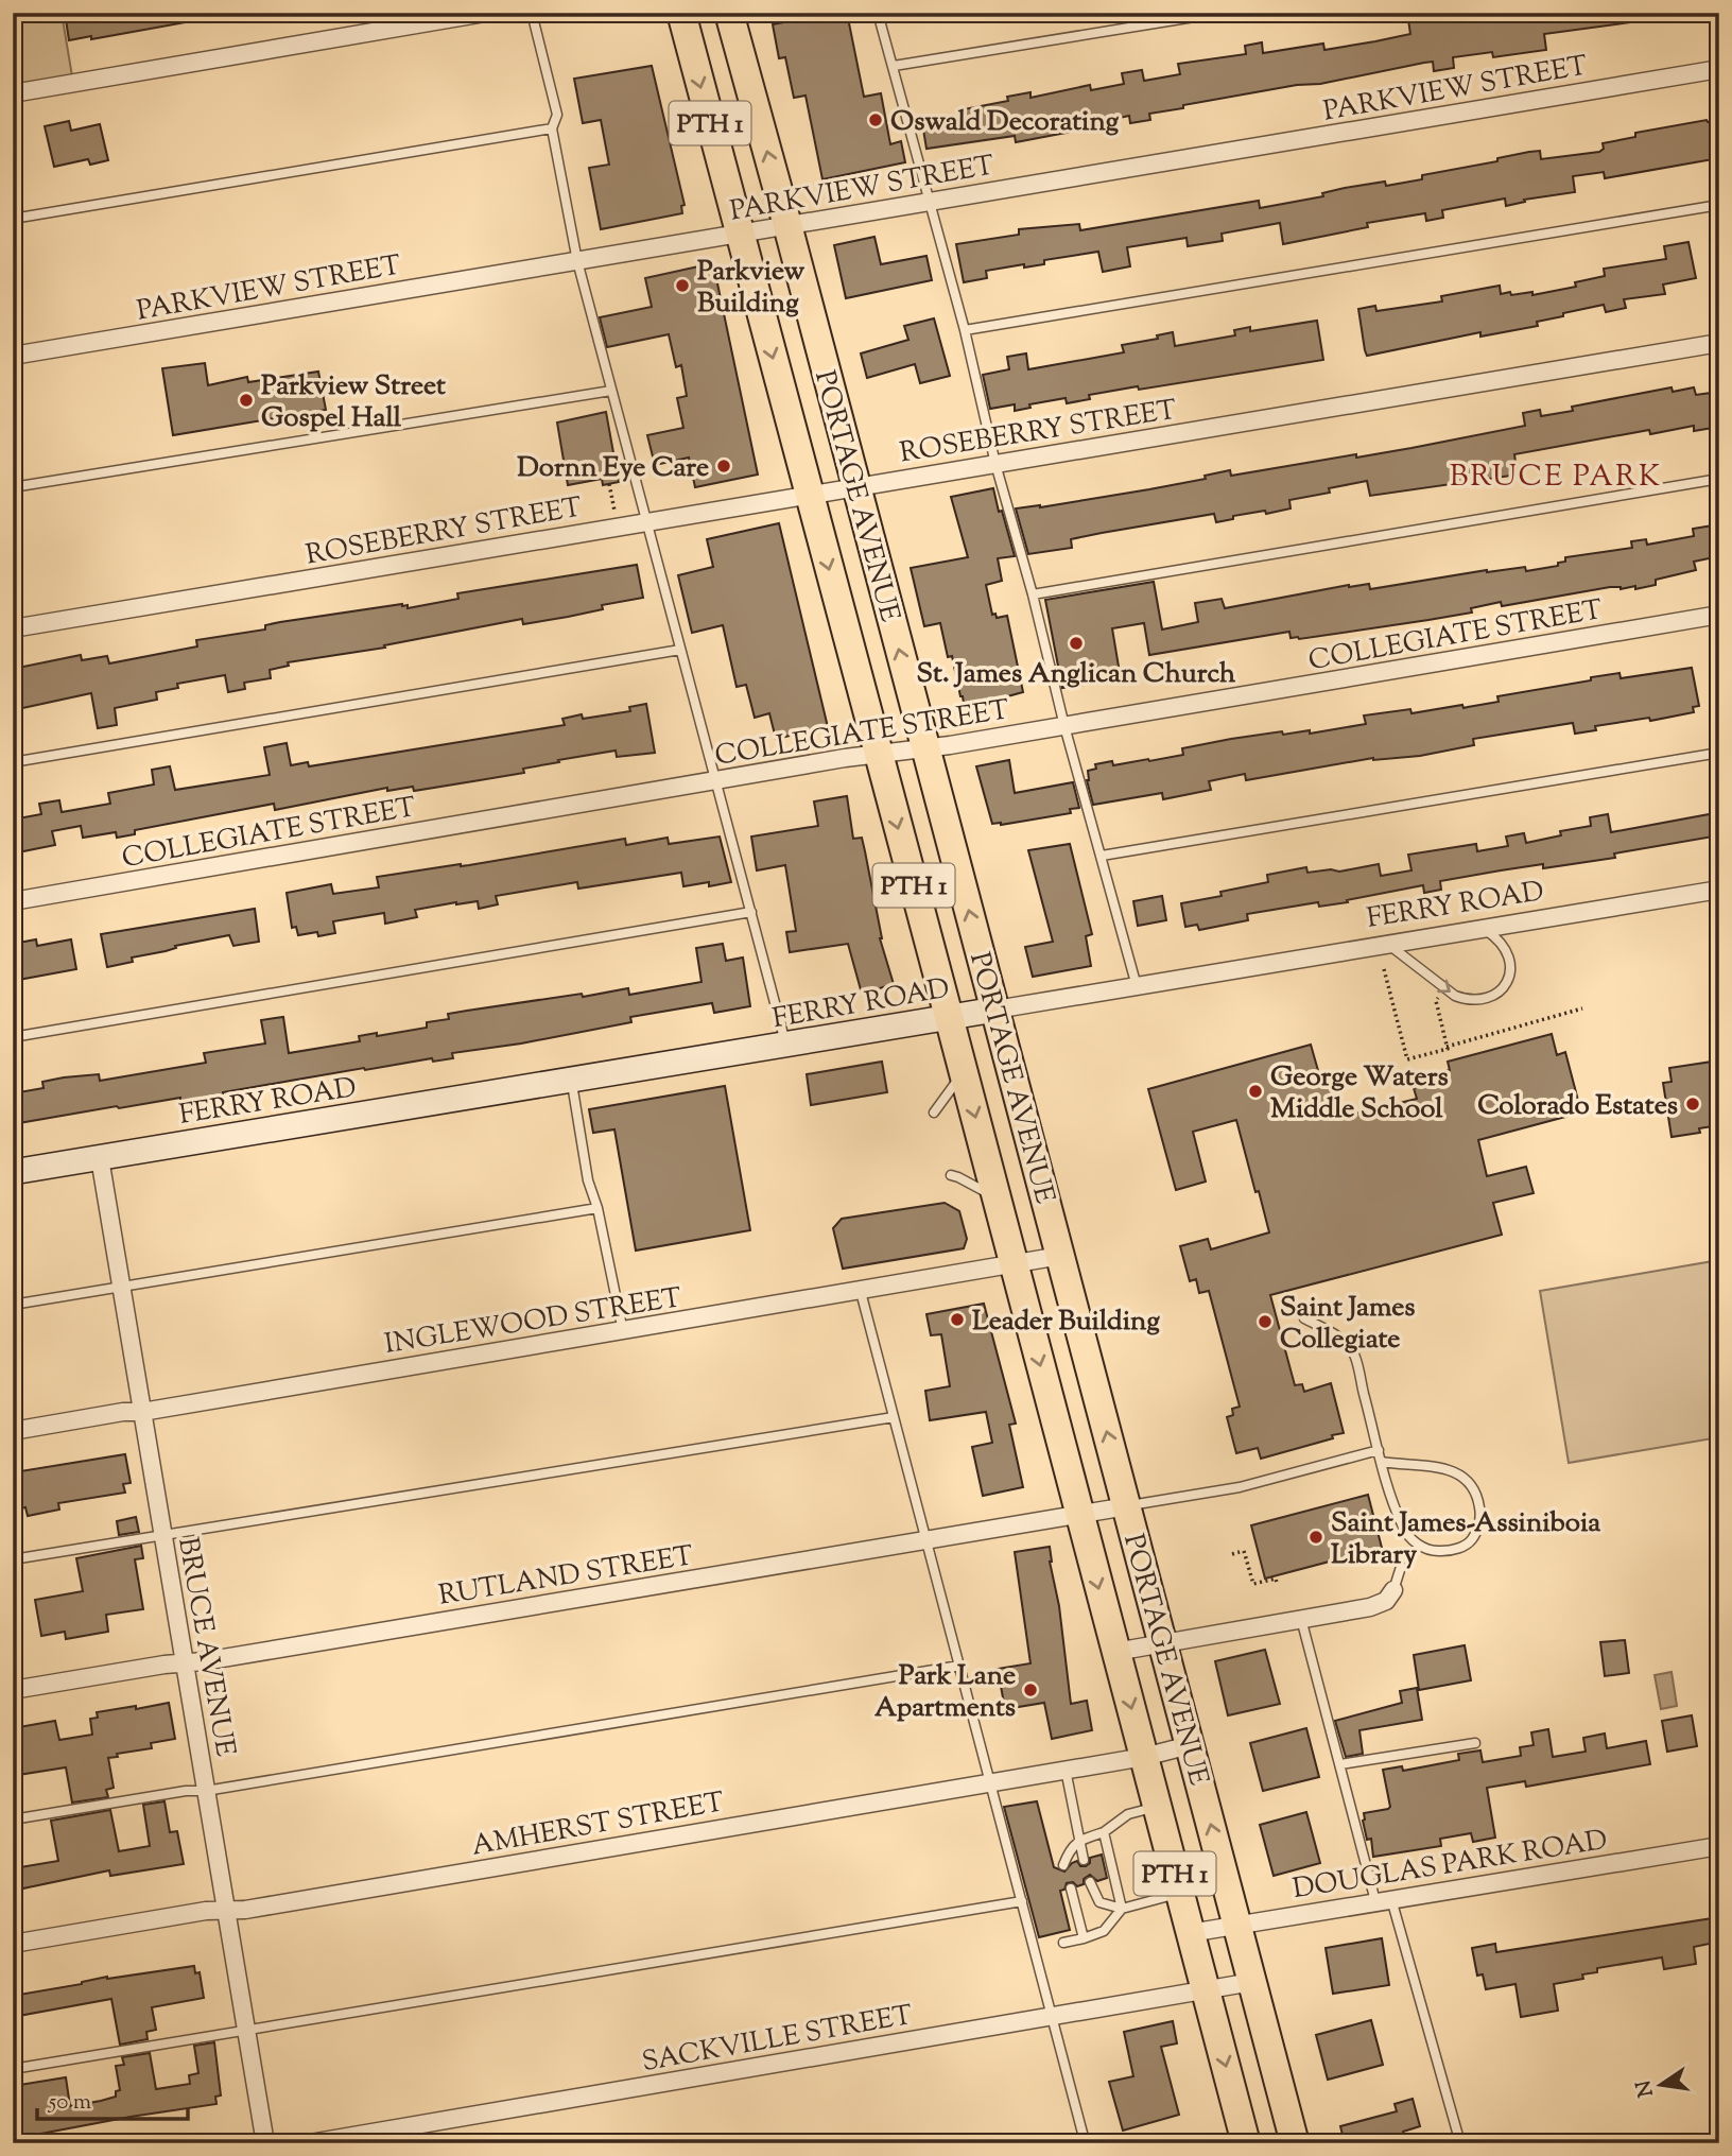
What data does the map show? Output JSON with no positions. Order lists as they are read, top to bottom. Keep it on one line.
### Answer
{"streets":{"highway":["PTH 1","PORTAGE AVENUE"],"main road":["FERRY ROAD"],"street":["PARKVIEW STREET","ROSEBERRY STREET","COLLEGIATE STREET","INGLEWOOD STREET","RUTLAND STREET","BRUCE AVENUE","AMHERST STREET","DOUGLAS PARK ROAD","SACKVILLE STREET"]},"crossings":[["PARKVIEW STREET","PORTAGE AVENUE"],["ROSEBERRY STREET","PORTAGE AVENUE"],["PORTAGE AVENUE","COLLEGIATE STREET"],["PORTAGE AVENUE","FERRY ROAD"],["PORTAGE AVENUE","INGLEWOOD STREET"],["PORTAGE AVENUE","RUTLAND STREET"],["PORTAGE AVENUE","AMHERST STREET"],["PORTAGE AVENUE","DOUGLAS PARK ROAD"],["PORTAGE AVENUE","SACKVILLE STREET"],["FERRY ROAD","BRUCE AVENUE"],["INGLEWOOD STREET","BRUCE AVENUE"],["RUTLAND STREET","BRUCE AVENUE"],["BRUCE AVENUE","AMHERST STREET"]],"districts":["BRUCE PARK"],"places":["Oswald Decorating","Parkview Building","Parkview Street Gospel Hall","Dornn Eye Care","St. James Anglican Church","George Waters Middle School","Colorado Estates","Leader Building","Saint James Collegiate","Saint James-Assiniboia Library","Park Lane Apartments"],"scale_bar":"50 m","north":"left"}
